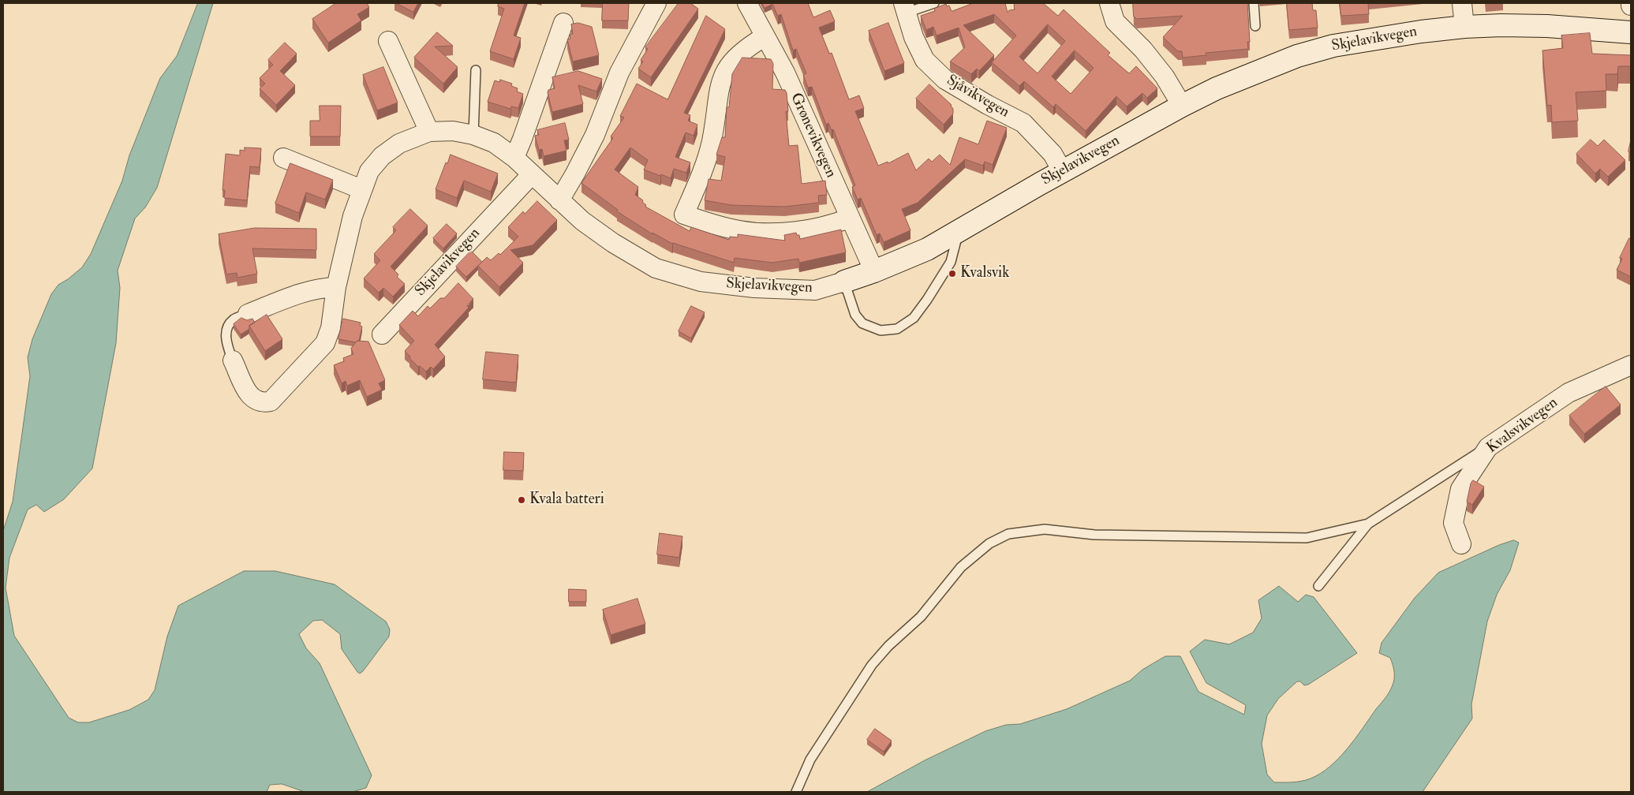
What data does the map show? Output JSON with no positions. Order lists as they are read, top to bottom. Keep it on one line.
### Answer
{"streets":{"main road":["Skjelavikvegen"],"street":["Sjåvikvegen","Grønevikvegen","Kvalsvikvegen"]},"crossings":[["Skjelavikvegen","Sjåvikvegen"],["Skjelavikvegen","Grønevikvegen"]],"places":["Kvalsvik","Kvala batteri"]}
